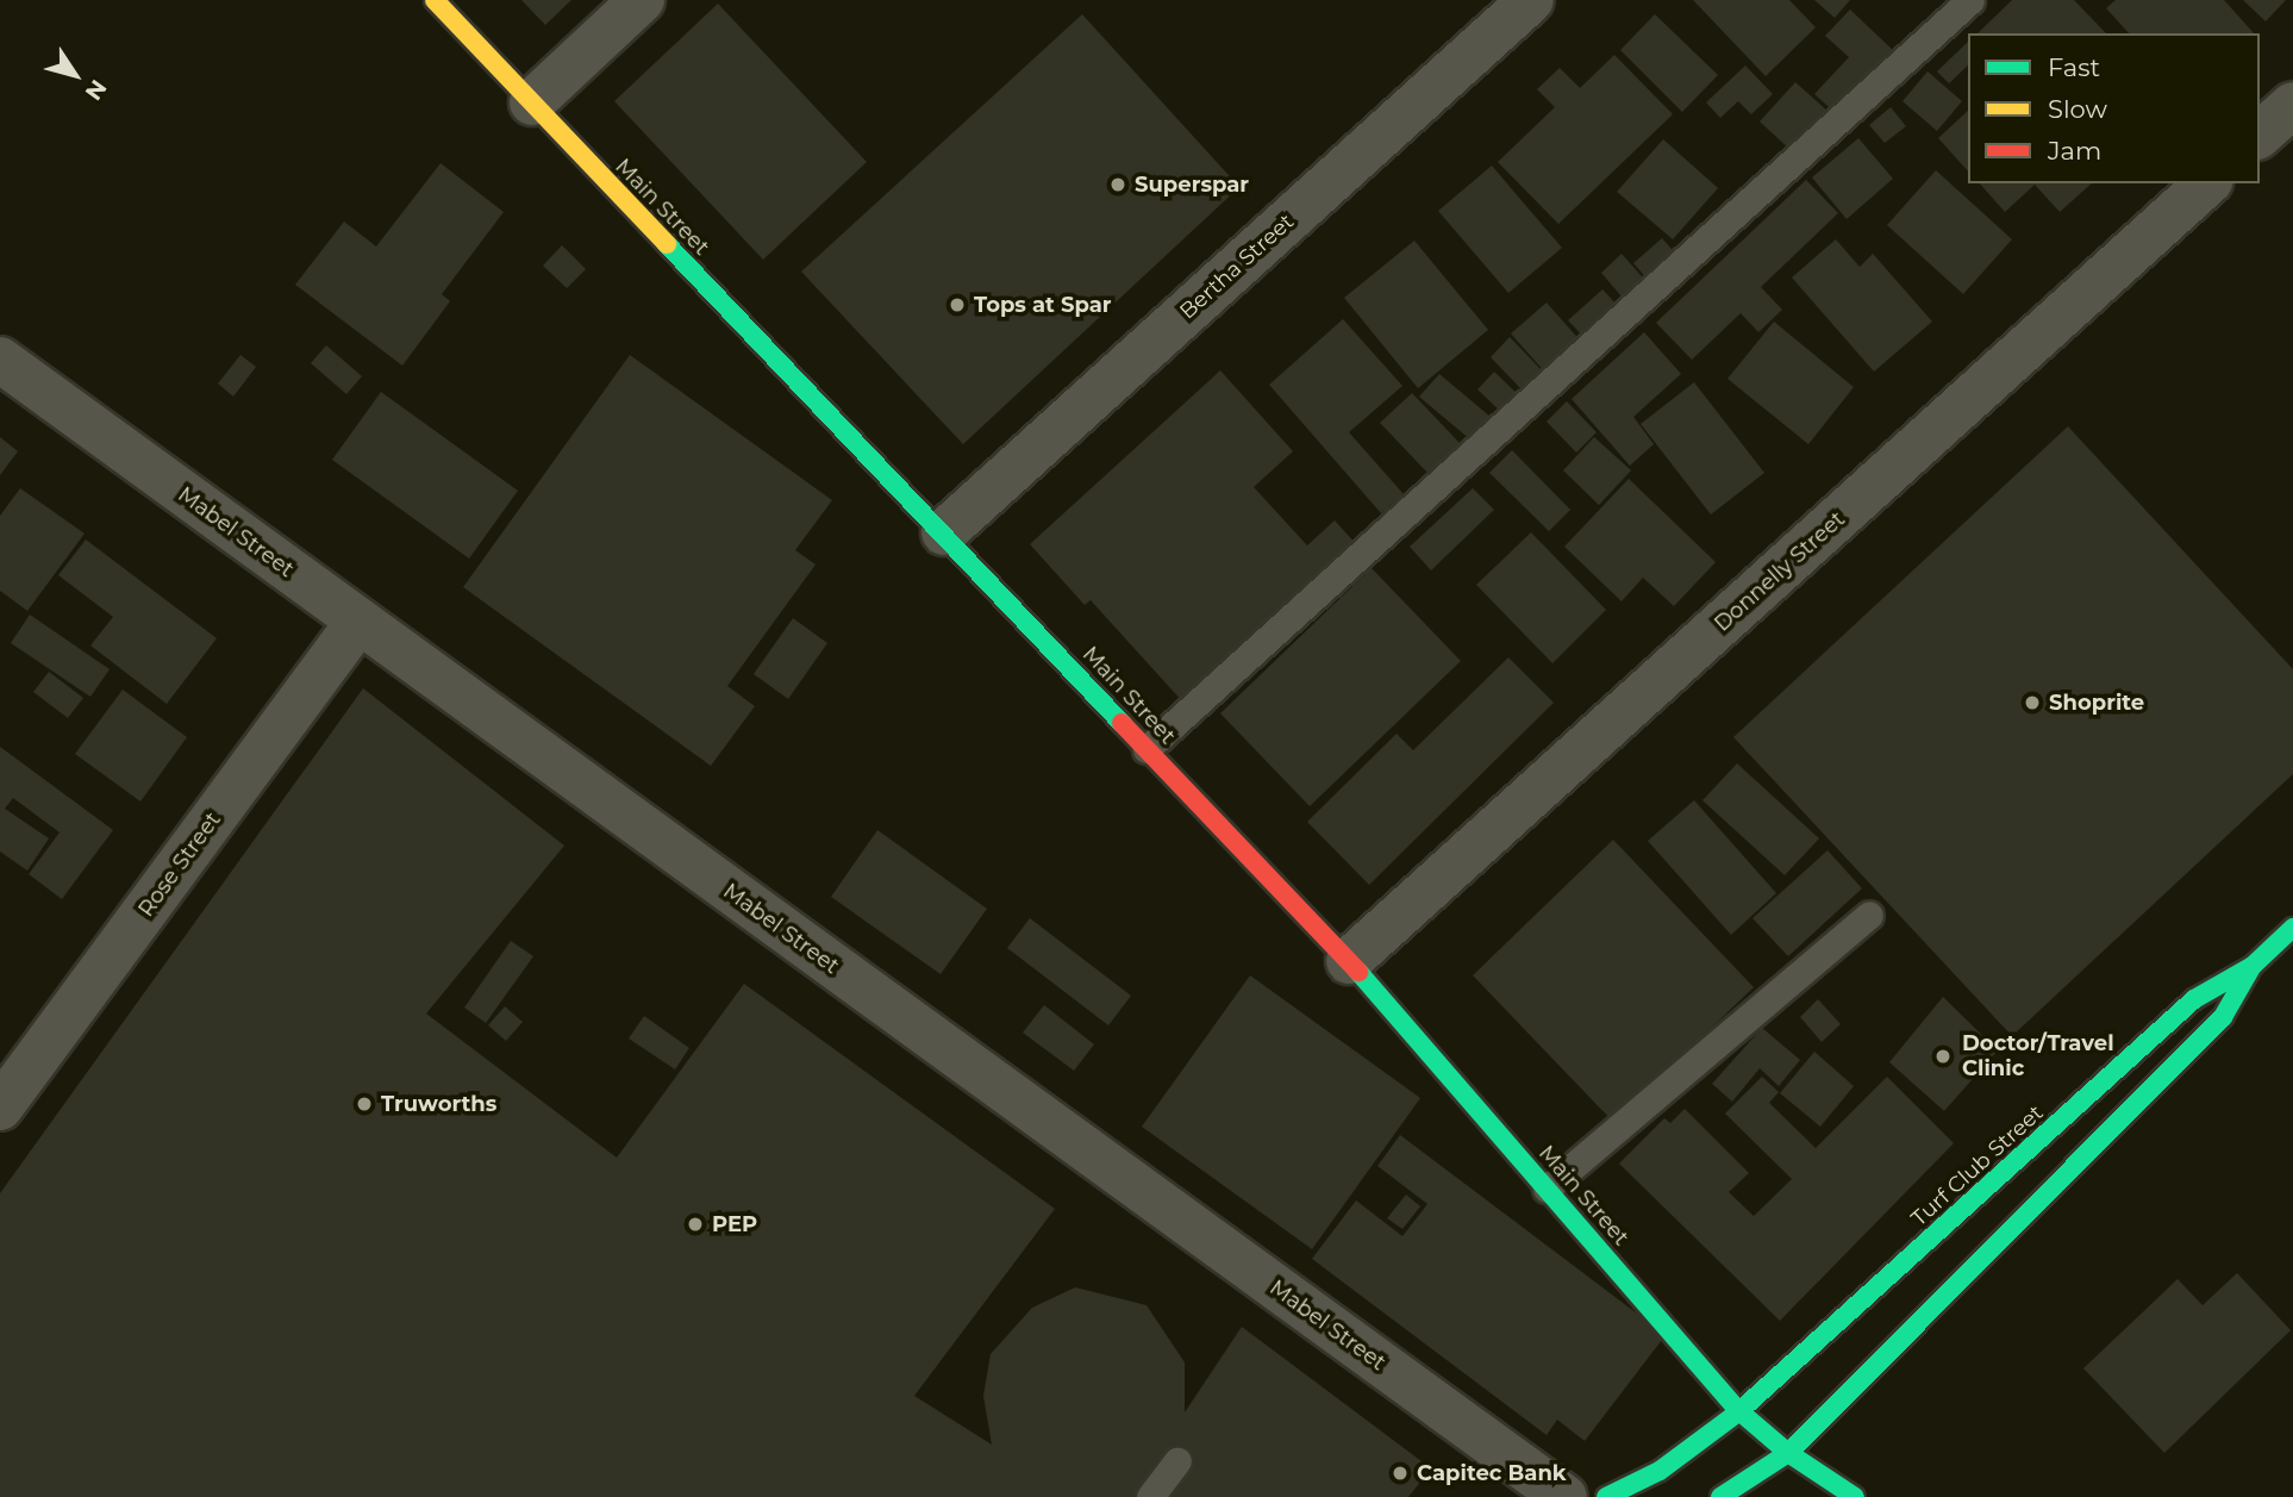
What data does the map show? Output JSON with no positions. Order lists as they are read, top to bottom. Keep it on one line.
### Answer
{"streets":{"main road":["Main Street","Turf Club Street"],"street":["Bertha Street","Mabel Street","Donnelly Street","Rose Street"]},"crossings":[["Main Street","Bertha Street"],["Main Street","Donnelly Street"],["Main Street","Turf Club Street"],["Mabel Street","Rose Street"]],"places":["Superspar","Tops at Spar","Shoprite","Doctor/Travel Clinic","Truworths","PEP","Capitec Bank"],"legend":["Fast","Slow","Jam"],"north":"bottom right"}
